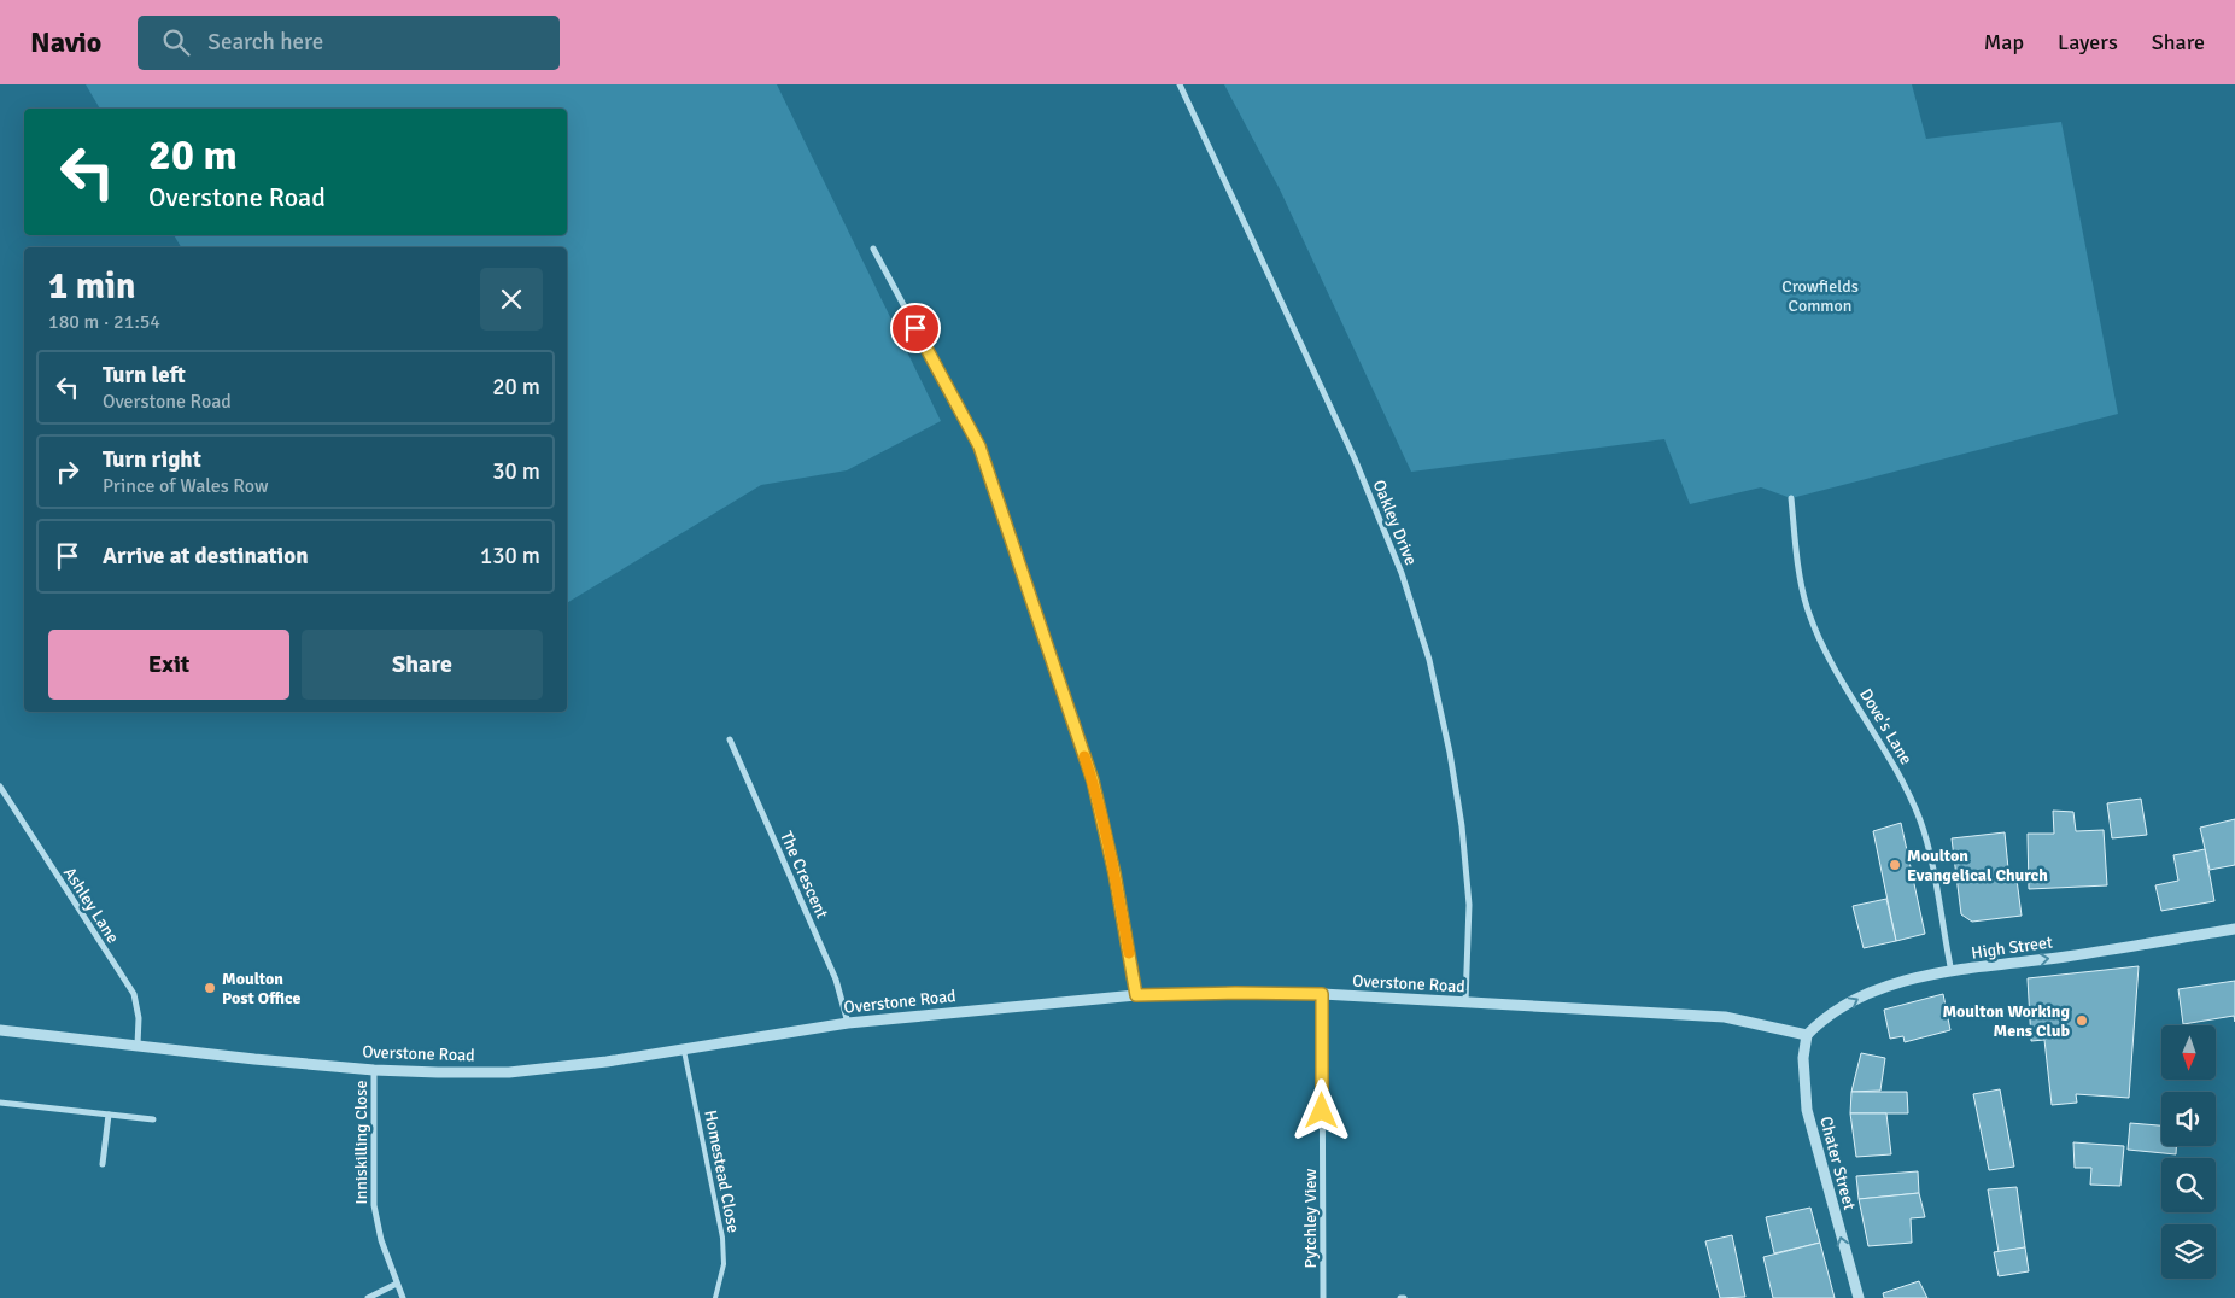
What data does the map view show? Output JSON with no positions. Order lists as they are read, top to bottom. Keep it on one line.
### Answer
{"streets":{"street":["Oakley Drive","Dove's Lane","The Crescent","Ashley Lane","High Street","Overstone Road","Inniskilling Close","Chater Street","Pytchley View"],"lane":["Homestead Close"]},"crossings":[["Oakley Drive","Overstone Road"],["Dove's Lane","High Street"],["The Crescent","Overstone Road"],["Ashley Lane","Overstone Road"],["High Street","Overstone Road"],["High Street","Chater Street"],["Overstone Road","Inniskilling Close"],["Overstone Road","Chater Street"],["Overstone Road","Homestead Close"],["Overstone Road","Pytchley View"]],"one_way":["High Street","Chater Street"],"parks":["Crowfields Common"],"places":["Moulton Evangelical Church","Moulton Post Office","Moulton Working Mens Club"],"north":"bottom","page":{"header":"Navio","search":"Search here","nav":["Map","Layers","Share"],"turn":["20 m","Overstone Road"],"heading":["1 min","180 m · 21:54"],"list":[{"name":"Turn left","note":"Overstone Road","value":"20 m"},{"name":"Turn right","note":"Prince of Wales Row","value":"30 m"},{"name":"Arrive at destination","value":"130 m"}],"buttons":["Exit","Share"]}}
